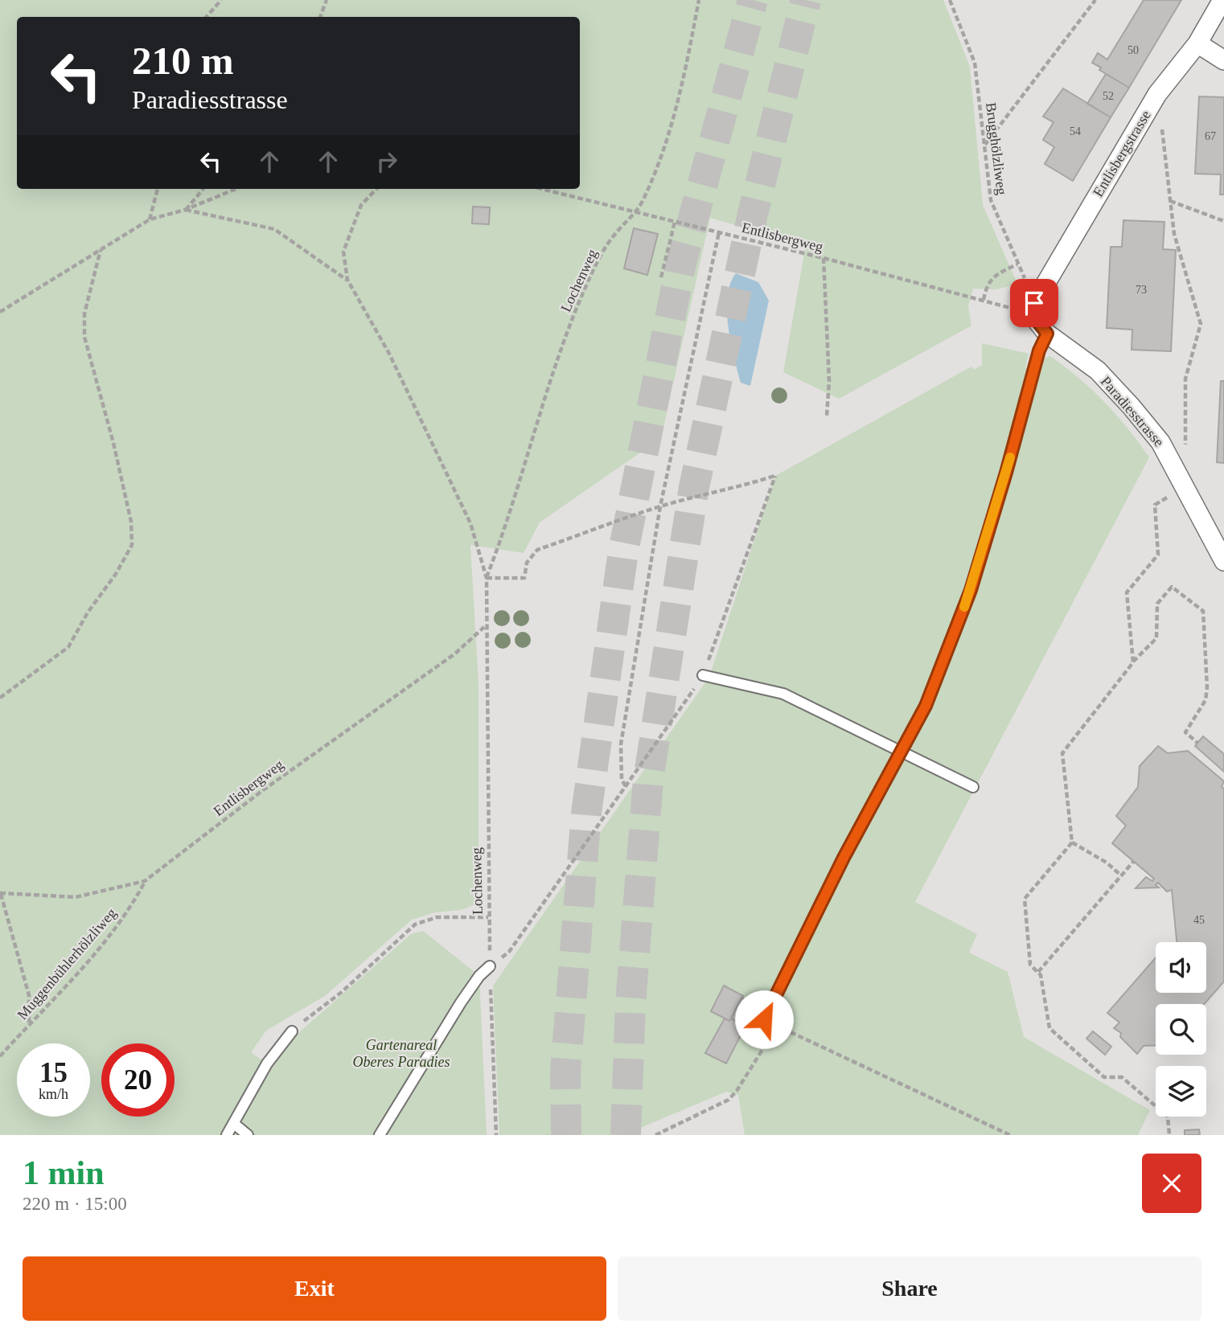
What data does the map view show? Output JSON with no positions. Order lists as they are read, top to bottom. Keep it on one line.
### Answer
{"streets":{"street":["Entlisbergstrasse","Paradiesstrasse"],"path":["Brugghölzliweg","Entlisbergweg","Lochenweg","Muggenbühlerhölzliweg"]},"crossings":[["Brugghölzliweg","Entlisbergstrasse"],["Entlisbergstrasse","Entlisbergweg"],["Entlisbergstrasse","Paradiesstrasse"],["Entlisbergweg","Lochenweg"],["Entlisbergweg","Paradiesstrasse"],["Entlisbergweg","Muggenbühlerhölzliweg"]],"parks":["Gartenareal Oberes Paradies"],"house_numbers":["50","52","54","67","73","45"],"page":{"turn":["210 m","Paradiesstrasse"],"speed":"15 km/h","limit":"20","heading":["1 min","220 m · 15:00"],"buttons":["Exit","Share"]}}
